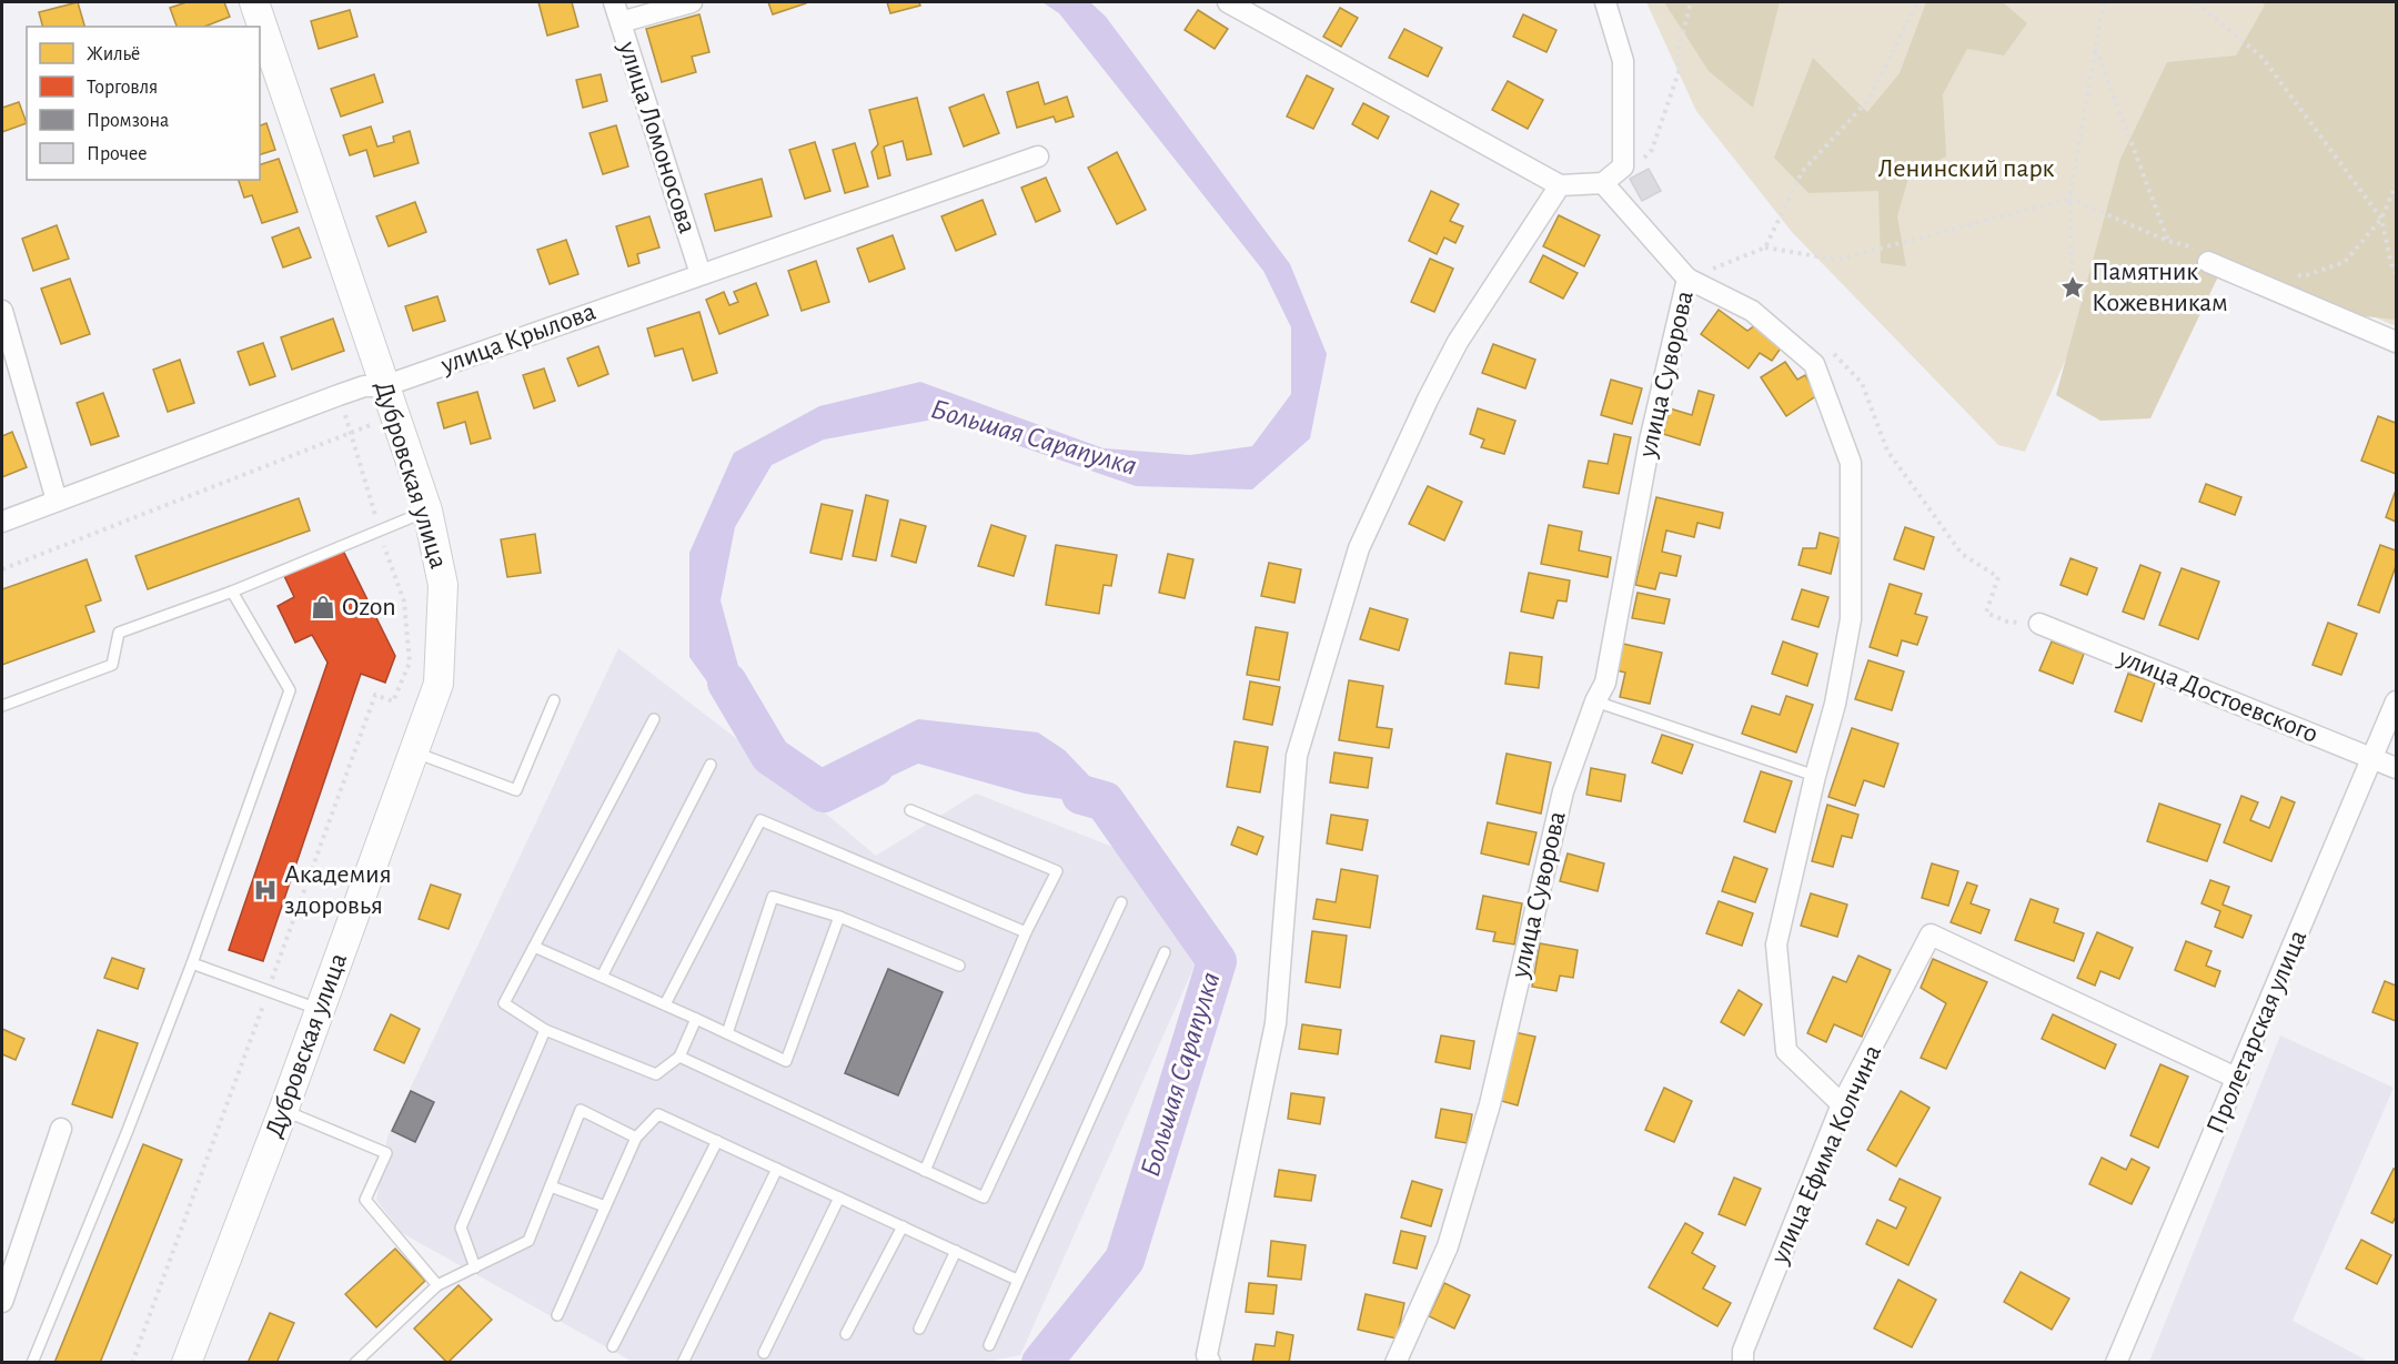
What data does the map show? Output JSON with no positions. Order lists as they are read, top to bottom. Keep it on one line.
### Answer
{"streets":{"street":["улица Ломоносова","улица Крылова","улица Суворова","Дубровская улица","улица Достоевского","Пролетарская улица","улица Ефима Колчина"]},"crossings":[["улица Ломоносова","улица Крылова"],["улица Крылова","Дубровская улица"],["улица Суворова","улица Ефима Колчина"],["улица Достоевского","Пролетарская улица"],["Пролетарская улица","улица Ефима Колчина"]],"water":["Большая Сарапулка"],"parks":["Ленинский парк"],"places":{"place":["Памятник Кожевникам"],"shop":["Ozon"],"hospital":["Академия здоровья"]},"legend":["Жильё","Торговля","Промзона","Прочее"]}
